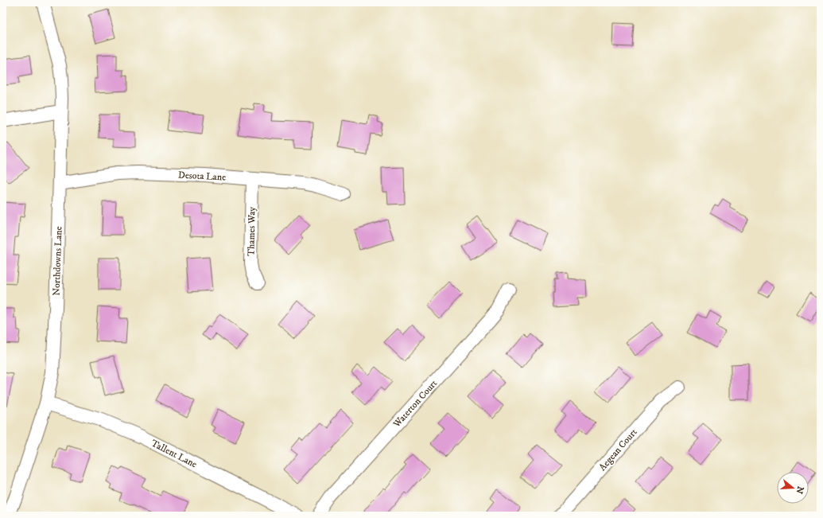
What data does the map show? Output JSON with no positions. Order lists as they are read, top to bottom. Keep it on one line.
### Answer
{"streets":{"street":["Desota Lane","Thames Way","Northdowns Lane","Waterton Court","Aegean Court","Tallent Lane"]},"crossings":[["Desota Lane","Thames Way"],["Desota Lane","Northdowns Lane"],["Northdowns Lane","Tallent Lane"]],"north":"right"}
